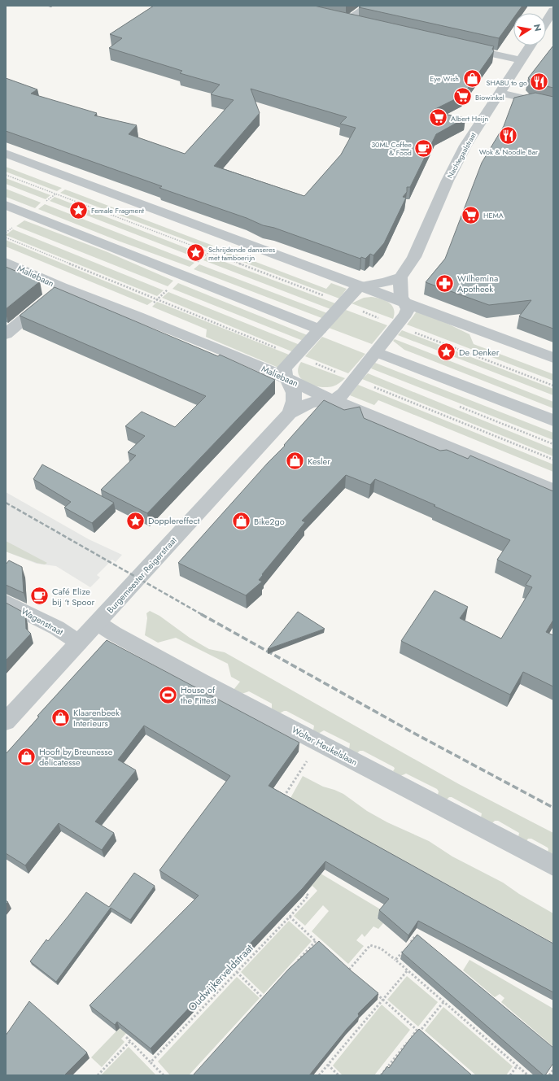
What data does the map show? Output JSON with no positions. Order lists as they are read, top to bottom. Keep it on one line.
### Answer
{"streets":{"street":["Nachtegaalstraat","Maliebaan","Burgemeester Reigerstraat","Wagenstraat","Wolter Heukelslaan"],"path":["Oudwijkerveldstraat"]},"crossings":[["Maliebaan","Burgemeester Reigerstraat"],["Burgemeester Reigerstraat","Wagenstraat"],["Burgemeester Reigerstraat","Wolter Heukelslaan"]],"places":{"shop":["Eye Wish","Kesler","Bike2go","Klaarenbeek Interieurs","Hooft by Breunesse delicatesse"],"restaurant":["SHABU to go","Wok & Noodle Bar"],"supermarket":["Biowinkel","Albert Heijn","HEMA"],"cafe":["30ML Coffee & Food","Café Elize bij ‘t Spoor"],"place":["Female Fragment","Schrijdende danseres met tamboerijn","De Denker","Dopplereffect"],"pharmacy":["Wilhemina Apotheek"],"sports":["House of the Fittest"]},"north":"right"}
